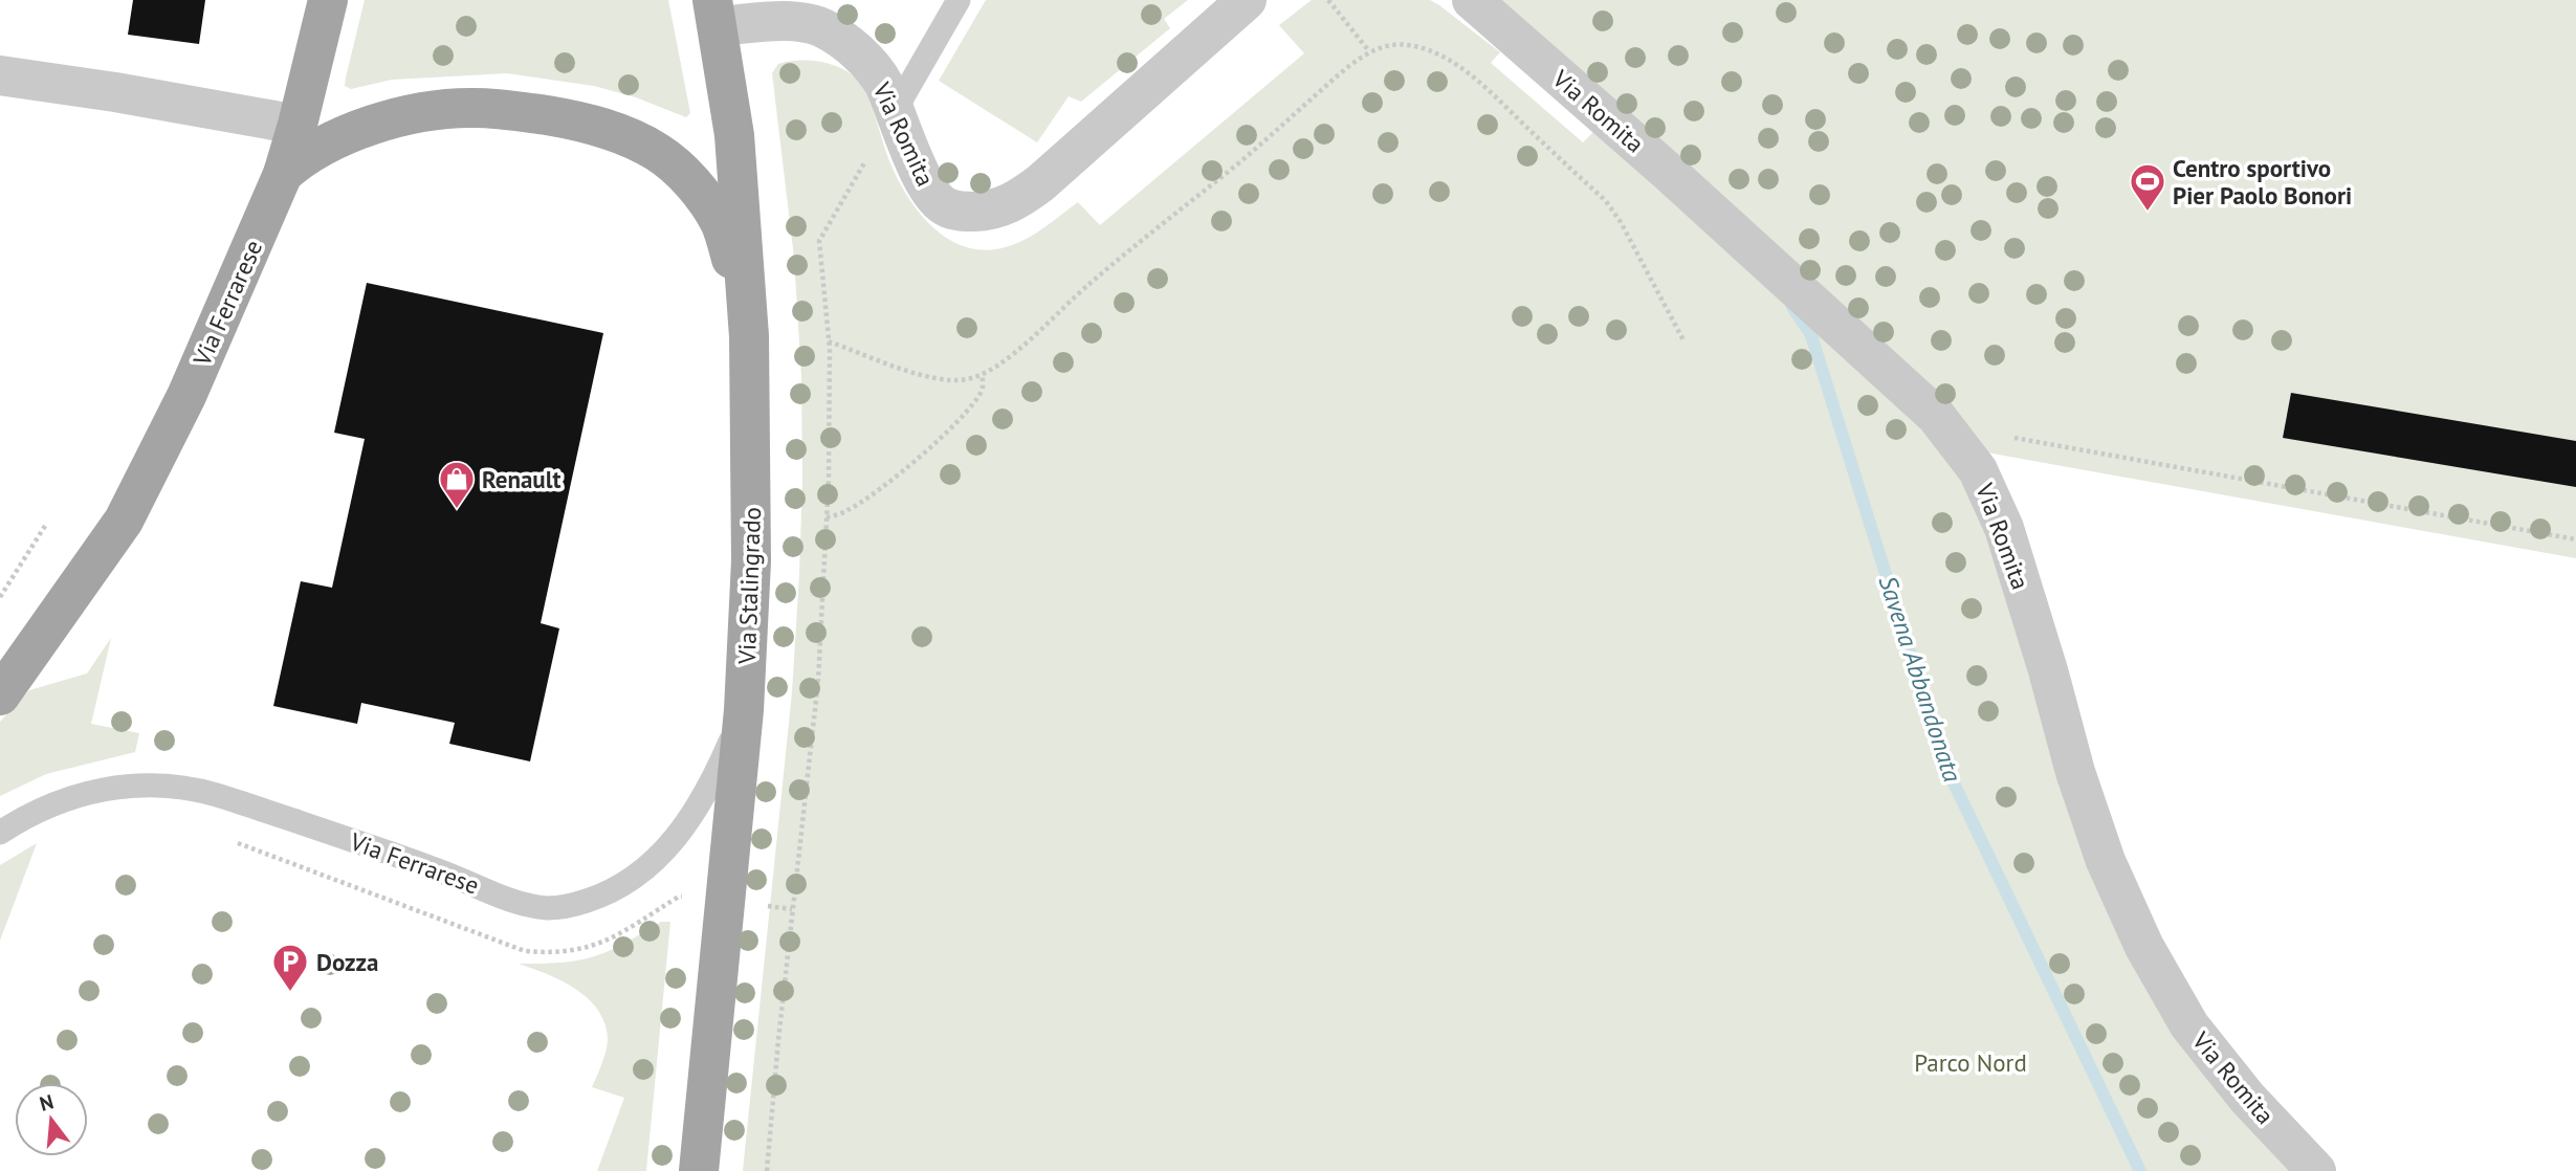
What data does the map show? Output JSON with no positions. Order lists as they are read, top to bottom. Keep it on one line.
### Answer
{"streets":{"main road":["Via Ferrarese","Via Stalingrado"],"street":["Via Romita"]},"crossings":[["Via Romita","Via Stalingrado"],["Via Ferrarese","Via Stalingrado"]],"water":["Savena Abbandonata"],"parks":["Parco Nord"],"places":{"sports":["Centro sportivo Pier Paolo Bonori"],"shop":["Renault"],"parking":["Dozza"]},"north":"top"}
